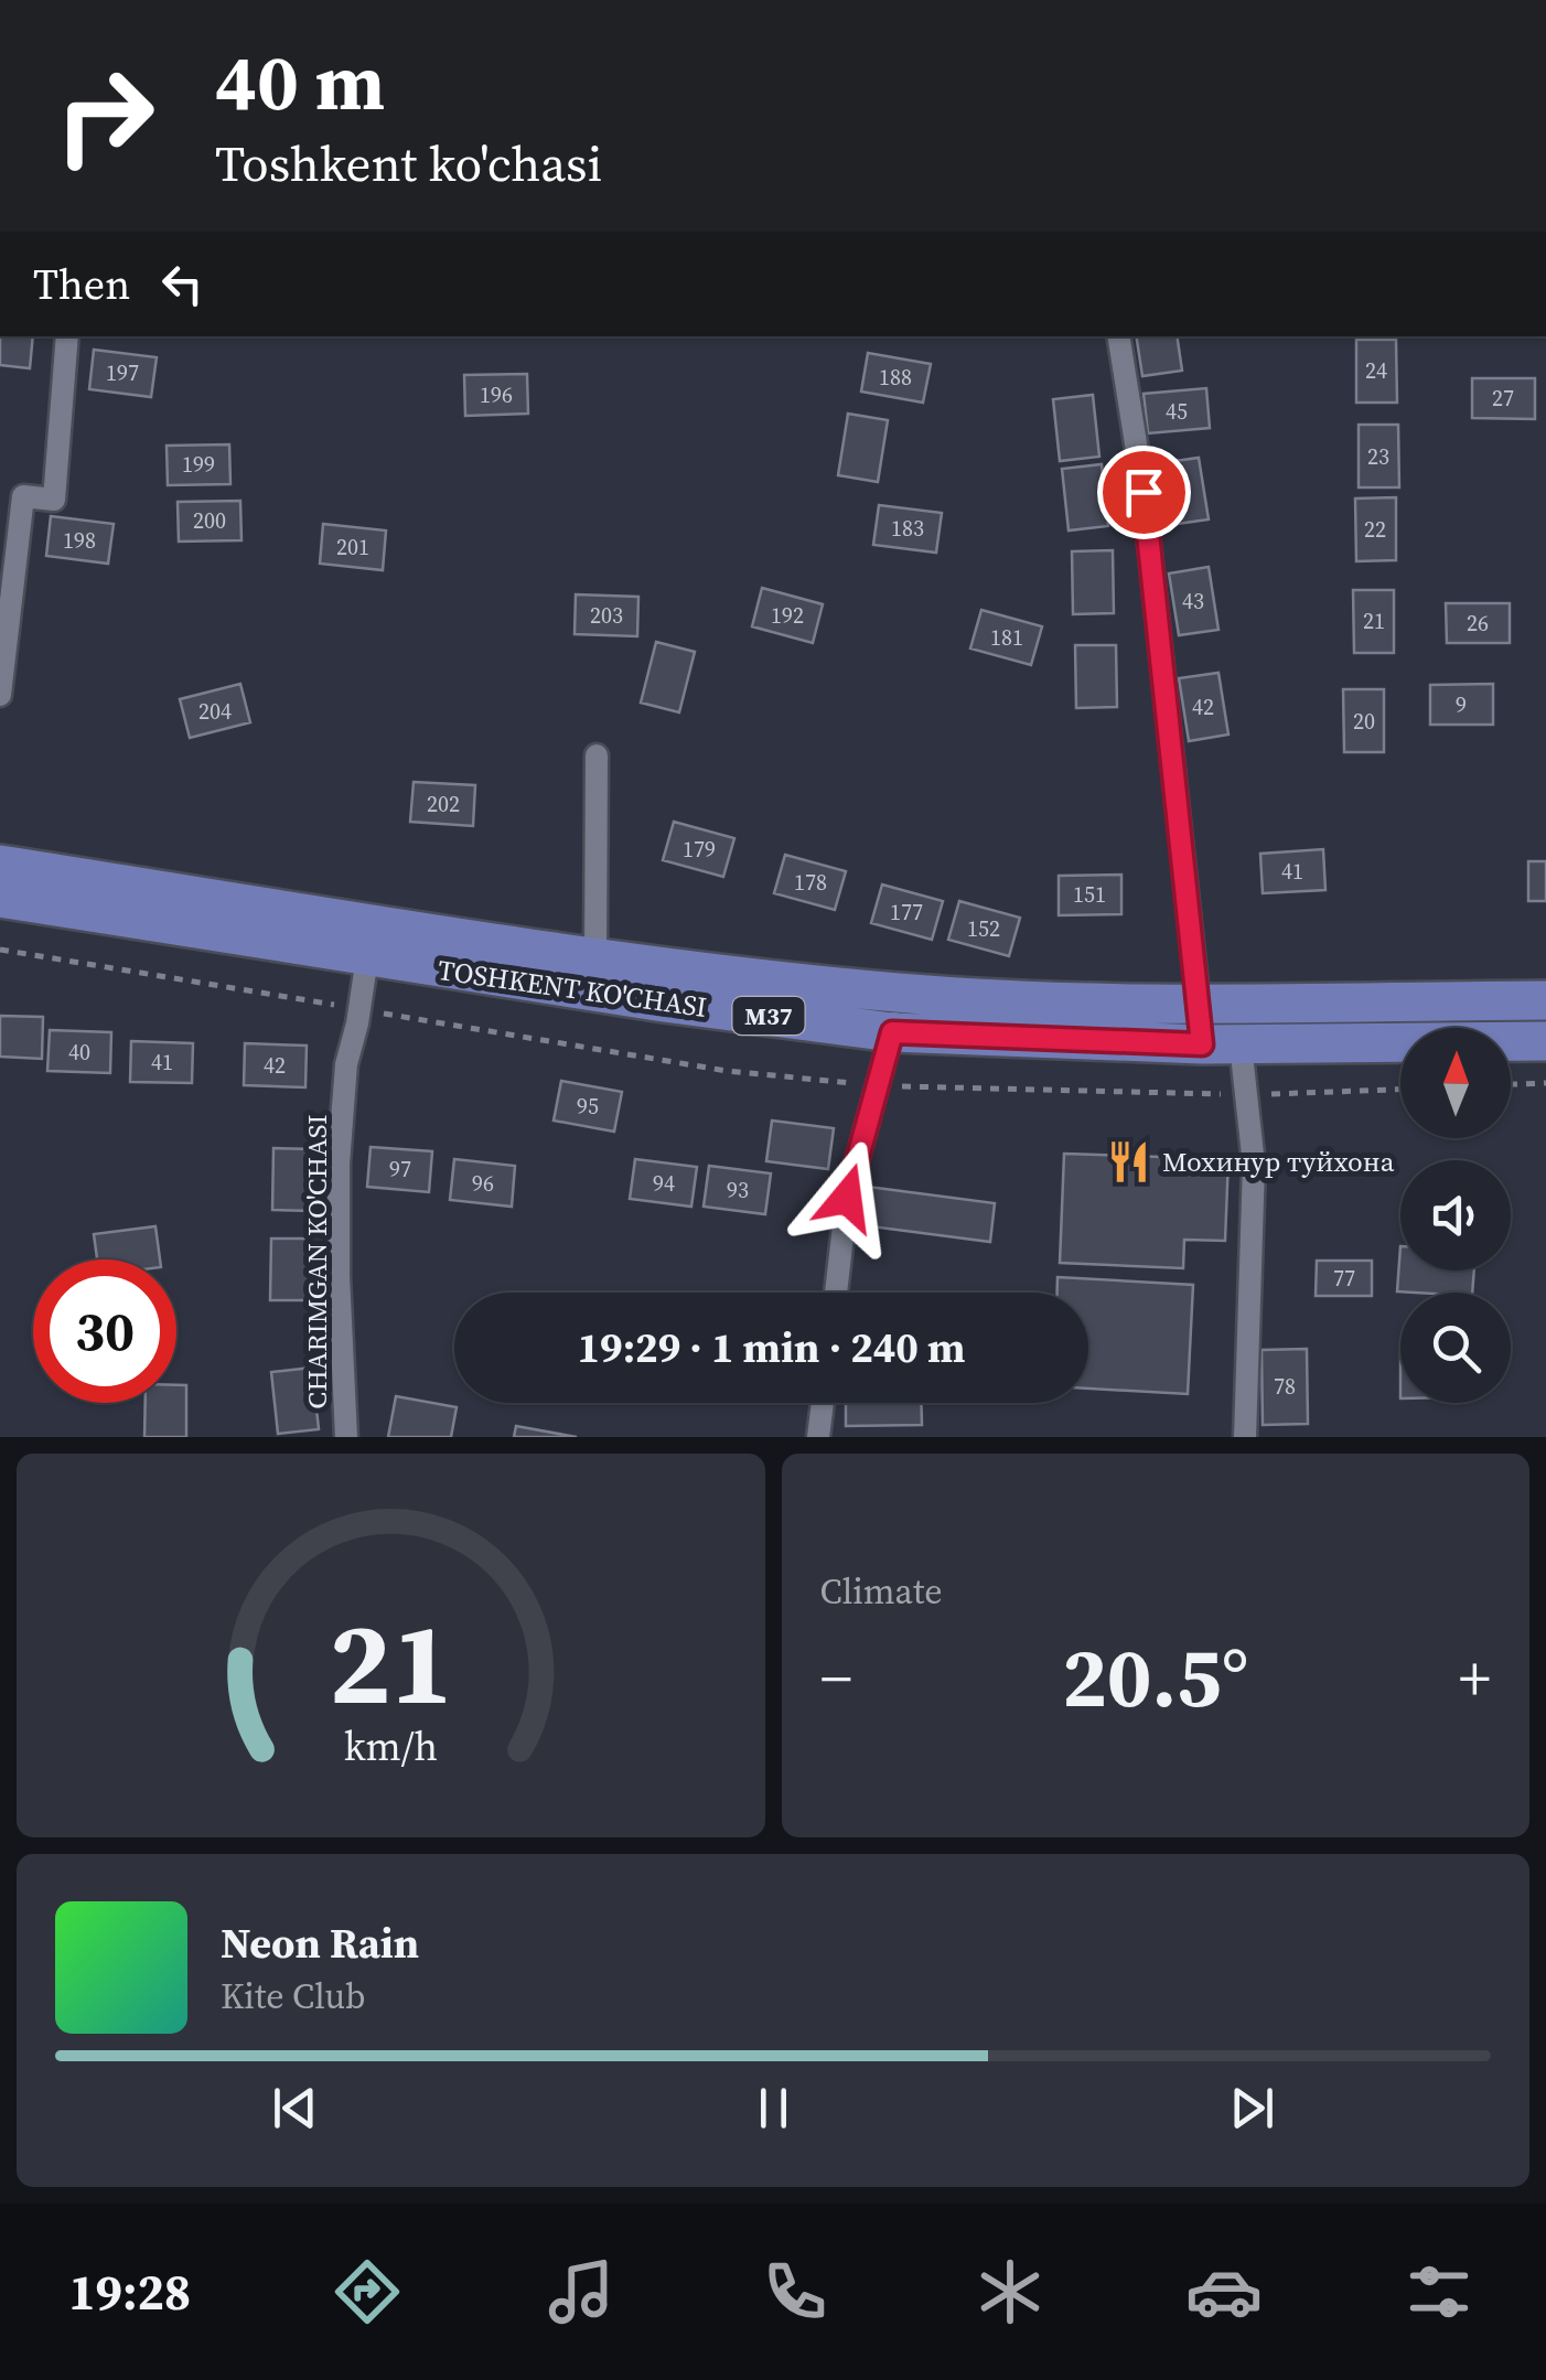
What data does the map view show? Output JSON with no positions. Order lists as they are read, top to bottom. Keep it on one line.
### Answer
{"streets":{"highway":["TOSHKENT KO'CHASI","M37"],"street":["CHARIMGAN KO'CHASI"]},"crossings":[["TOSHKENT KO'CHASI","CHARIMGAN KO'CHASI"]],"places":{"restaurant":["Мохинур туйхона"]},"house_numbers":["24","197","188","196","27","45","23","199","200","183","22","198","201","43","203","192","21","26","181","9","42","204","20","202","179","41","178","151","177","152","40","41","42","95","97","96","94","93","77","78"],"north":"top","page":{"turn":["40 m","Toshkent ko'chasi"],"then":"Then","limit":"30","trip":"19:29 · 1 min · 240 m","tile":"Climate","heat":["−","20.5°","+"],"song":["Neon Rain","Kite Club"],"tabs":"19:28","gauge":["21","km/h"]}}
